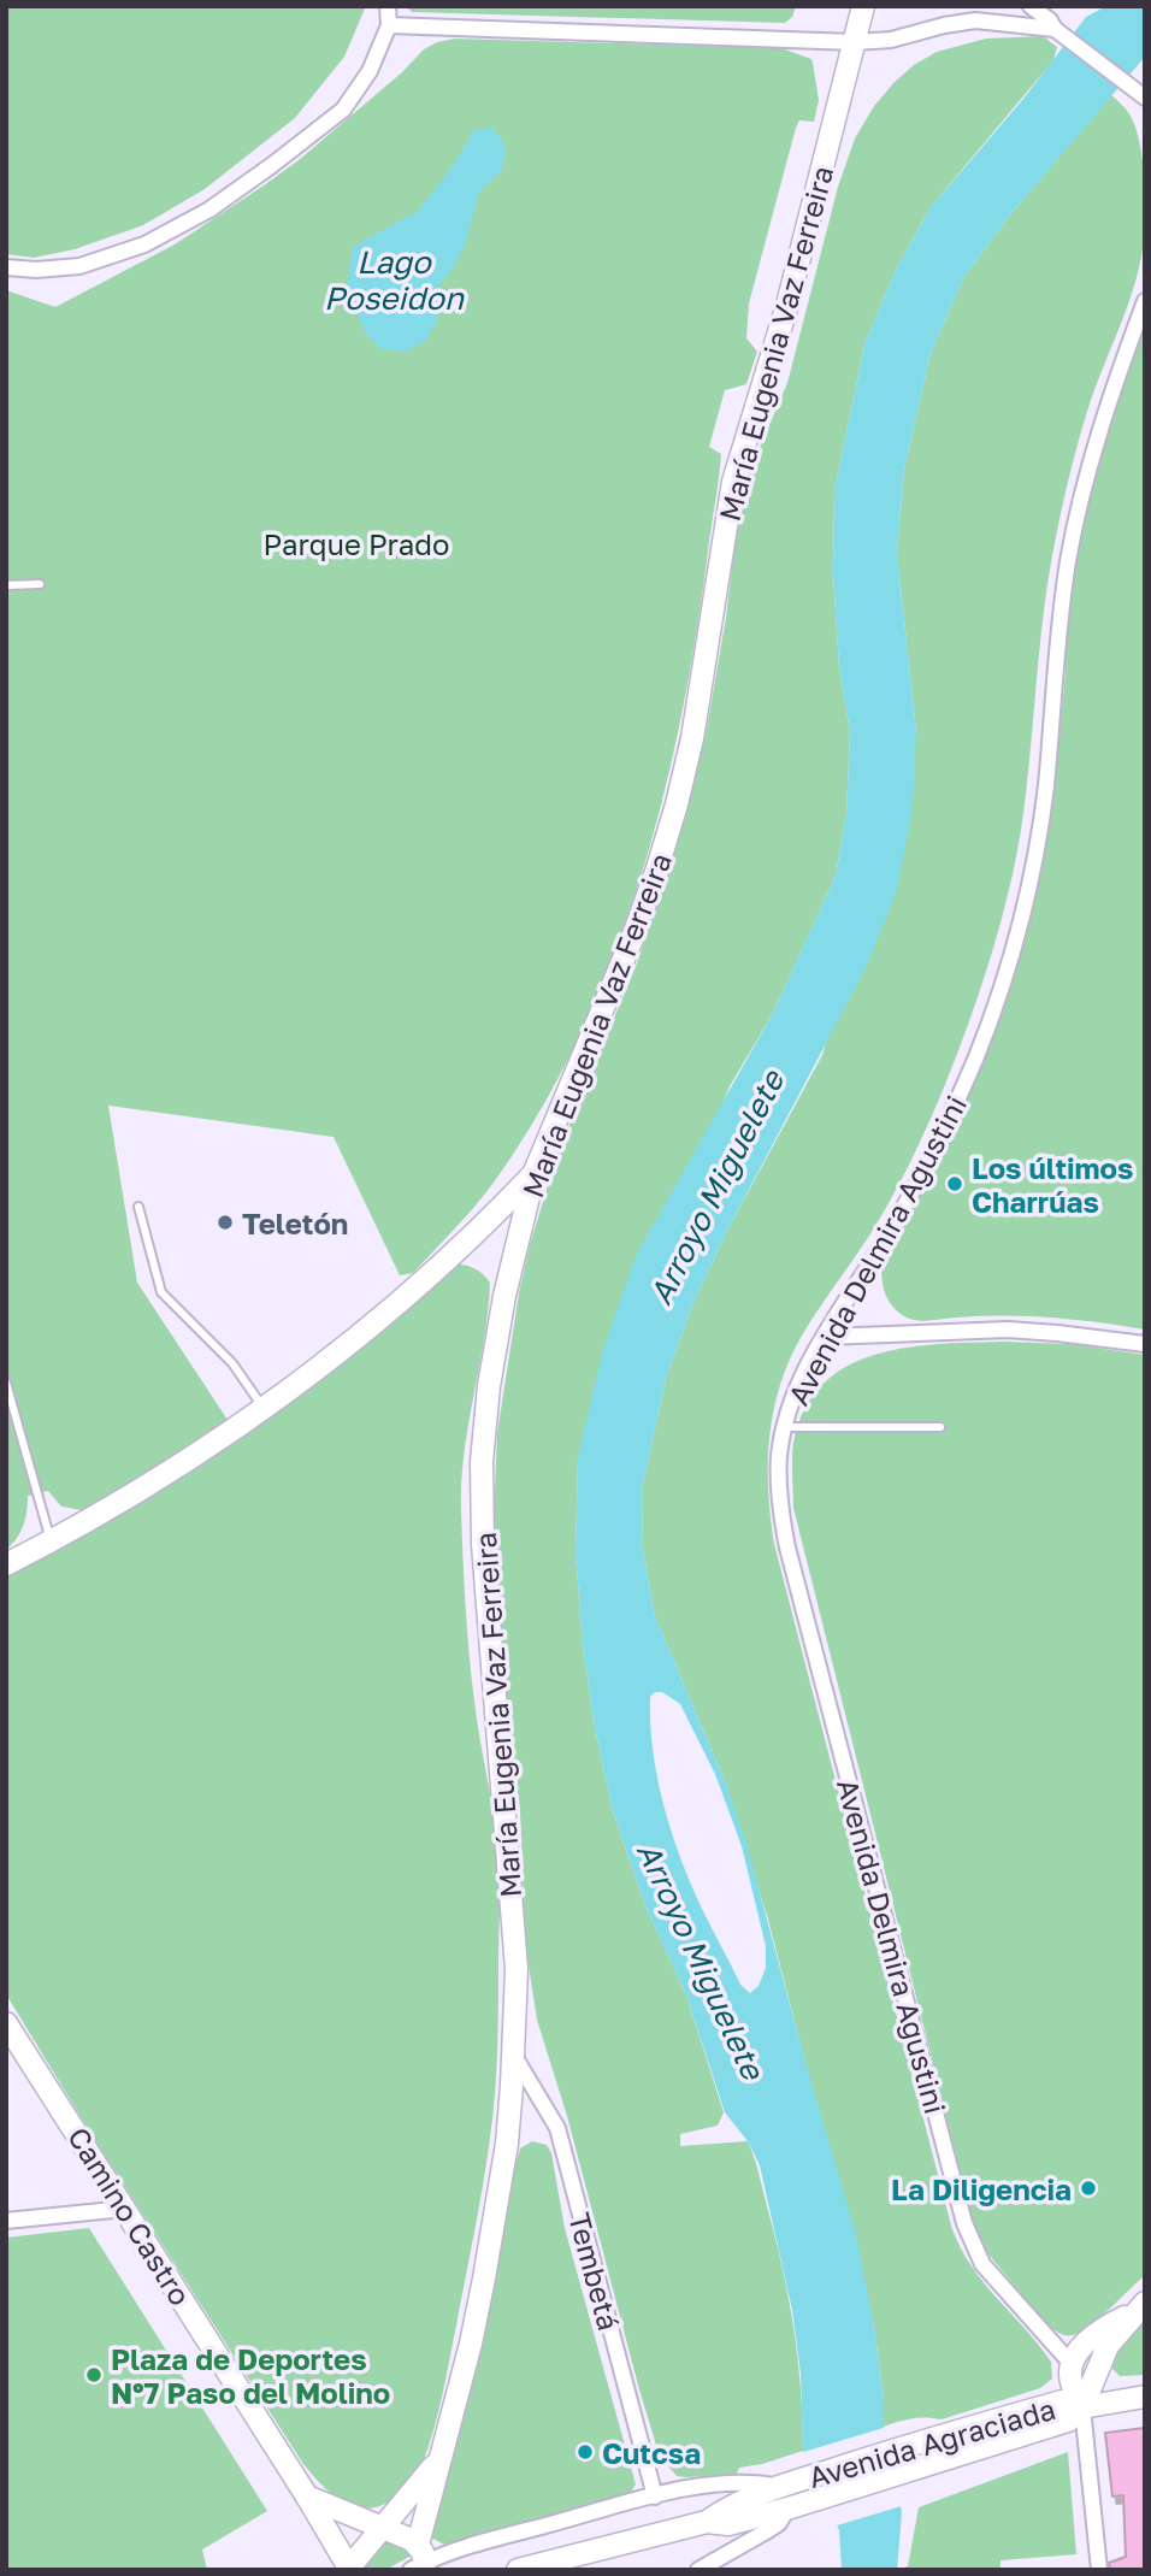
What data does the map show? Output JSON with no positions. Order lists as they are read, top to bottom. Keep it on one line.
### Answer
{"streets":{"street":["María Eugenia Vaz Ferreira","Avenida Delmira Agustini","Camino Castro","Tembetá","Avenida Agraciada"]},"crossings":[["María Eugenia Vaz Ferreira","Camino Castro"],["María Eugenia Vaz Ferreira","Tembetá"],["María Eugenia Vaz Ferreira","Avenida Agraciada"],["Tembetá","Avenida Agraciada"]],"water":["Lago Poseidon","Arroyo Miguelete"],"parks":["Parque Prado"],"places":["Los últimos Charrúas","Teletón","La Diligencia","Plaza de Deportes Nº7 Paso del Molino","Cutcsa"]}
